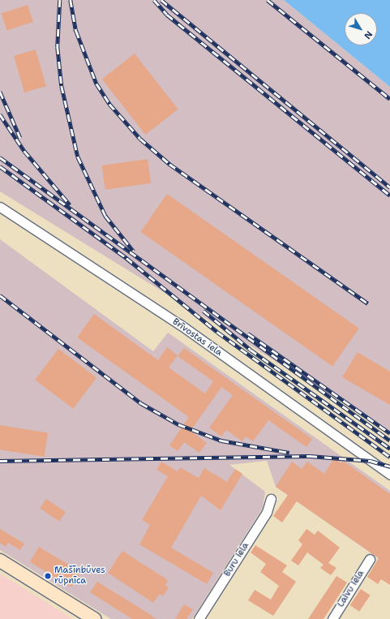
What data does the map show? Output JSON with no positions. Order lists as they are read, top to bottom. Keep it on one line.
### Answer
{"streets":{"street":["Brīvostas iela","Buru iela","Laivu iela"]},"places":["Mašīnbūves rūpnīca"],"north":"bottom right"}
